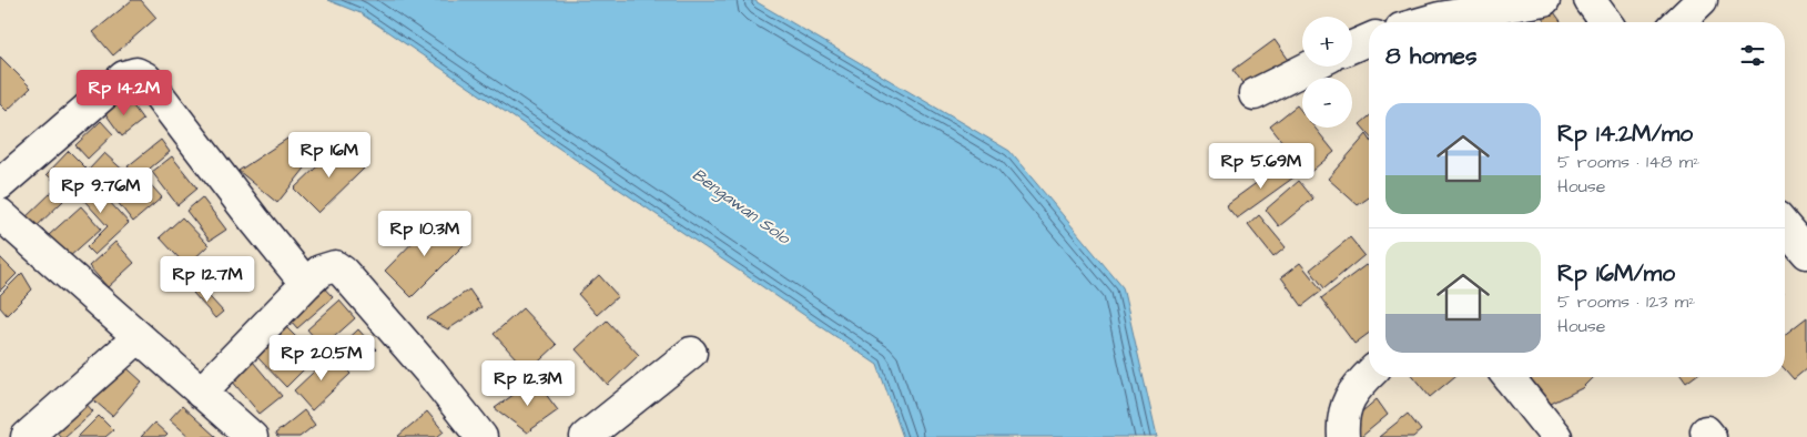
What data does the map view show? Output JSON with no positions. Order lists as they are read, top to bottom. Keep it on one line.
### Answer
{"water":["Bengawan Solo"],"page":{"map_buttons":["+","−"],"heading":"8 homes","price":["Rp 14.2M","Rp 16M","Rp 5.69M","Rp 9.76M","Rp 10.3M","Rp 12.7M","Rp 20.5M","Rp 12.3M"],"list":[{"name":"Rp 14.2M/mo","note":"5 rooms · 148 m² · House"},{"name":"Rp 16M/mo","note":"5 rooms · 123 m² · House"}]}}
